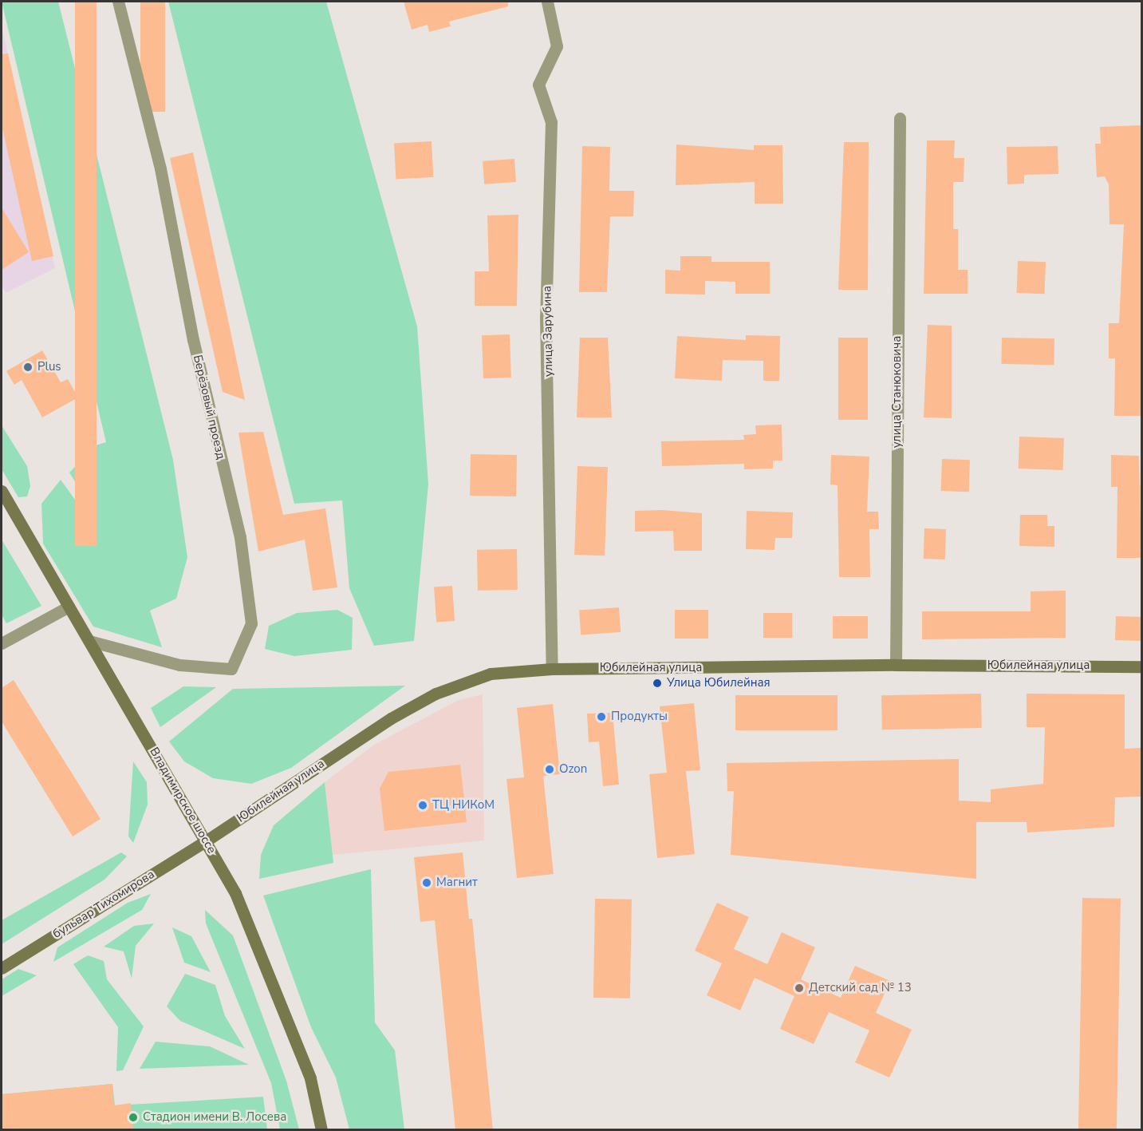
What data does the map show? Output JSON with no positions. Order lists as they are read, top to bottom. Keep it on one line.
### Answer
{"streets":{"main road":["Юбилейная улица","Владимирское шоссе","бульвар Тихомирова"],"street":["улица Зарубина","улица Станюковича","Берёзовый проезд"]},"crossings":[["улица Зарубина","Юбилейная улица"],["улица Станюковича","Юбилейная улица"],["Берёзовый проезд","Владимирское шоссе"],["Юбилейная улица","Владимирское шоссе"],["Юбилейная улица","бульвар Тихомирова"],["Владимирское шоссе","бульвар Тихомирова"]],"places":["Plus","Улица Юбилейная","Продукты","Ozon","ТЦ НИКоМ","Магнит","Детский сад № 13","Стадион имени В. Лосева"]}
